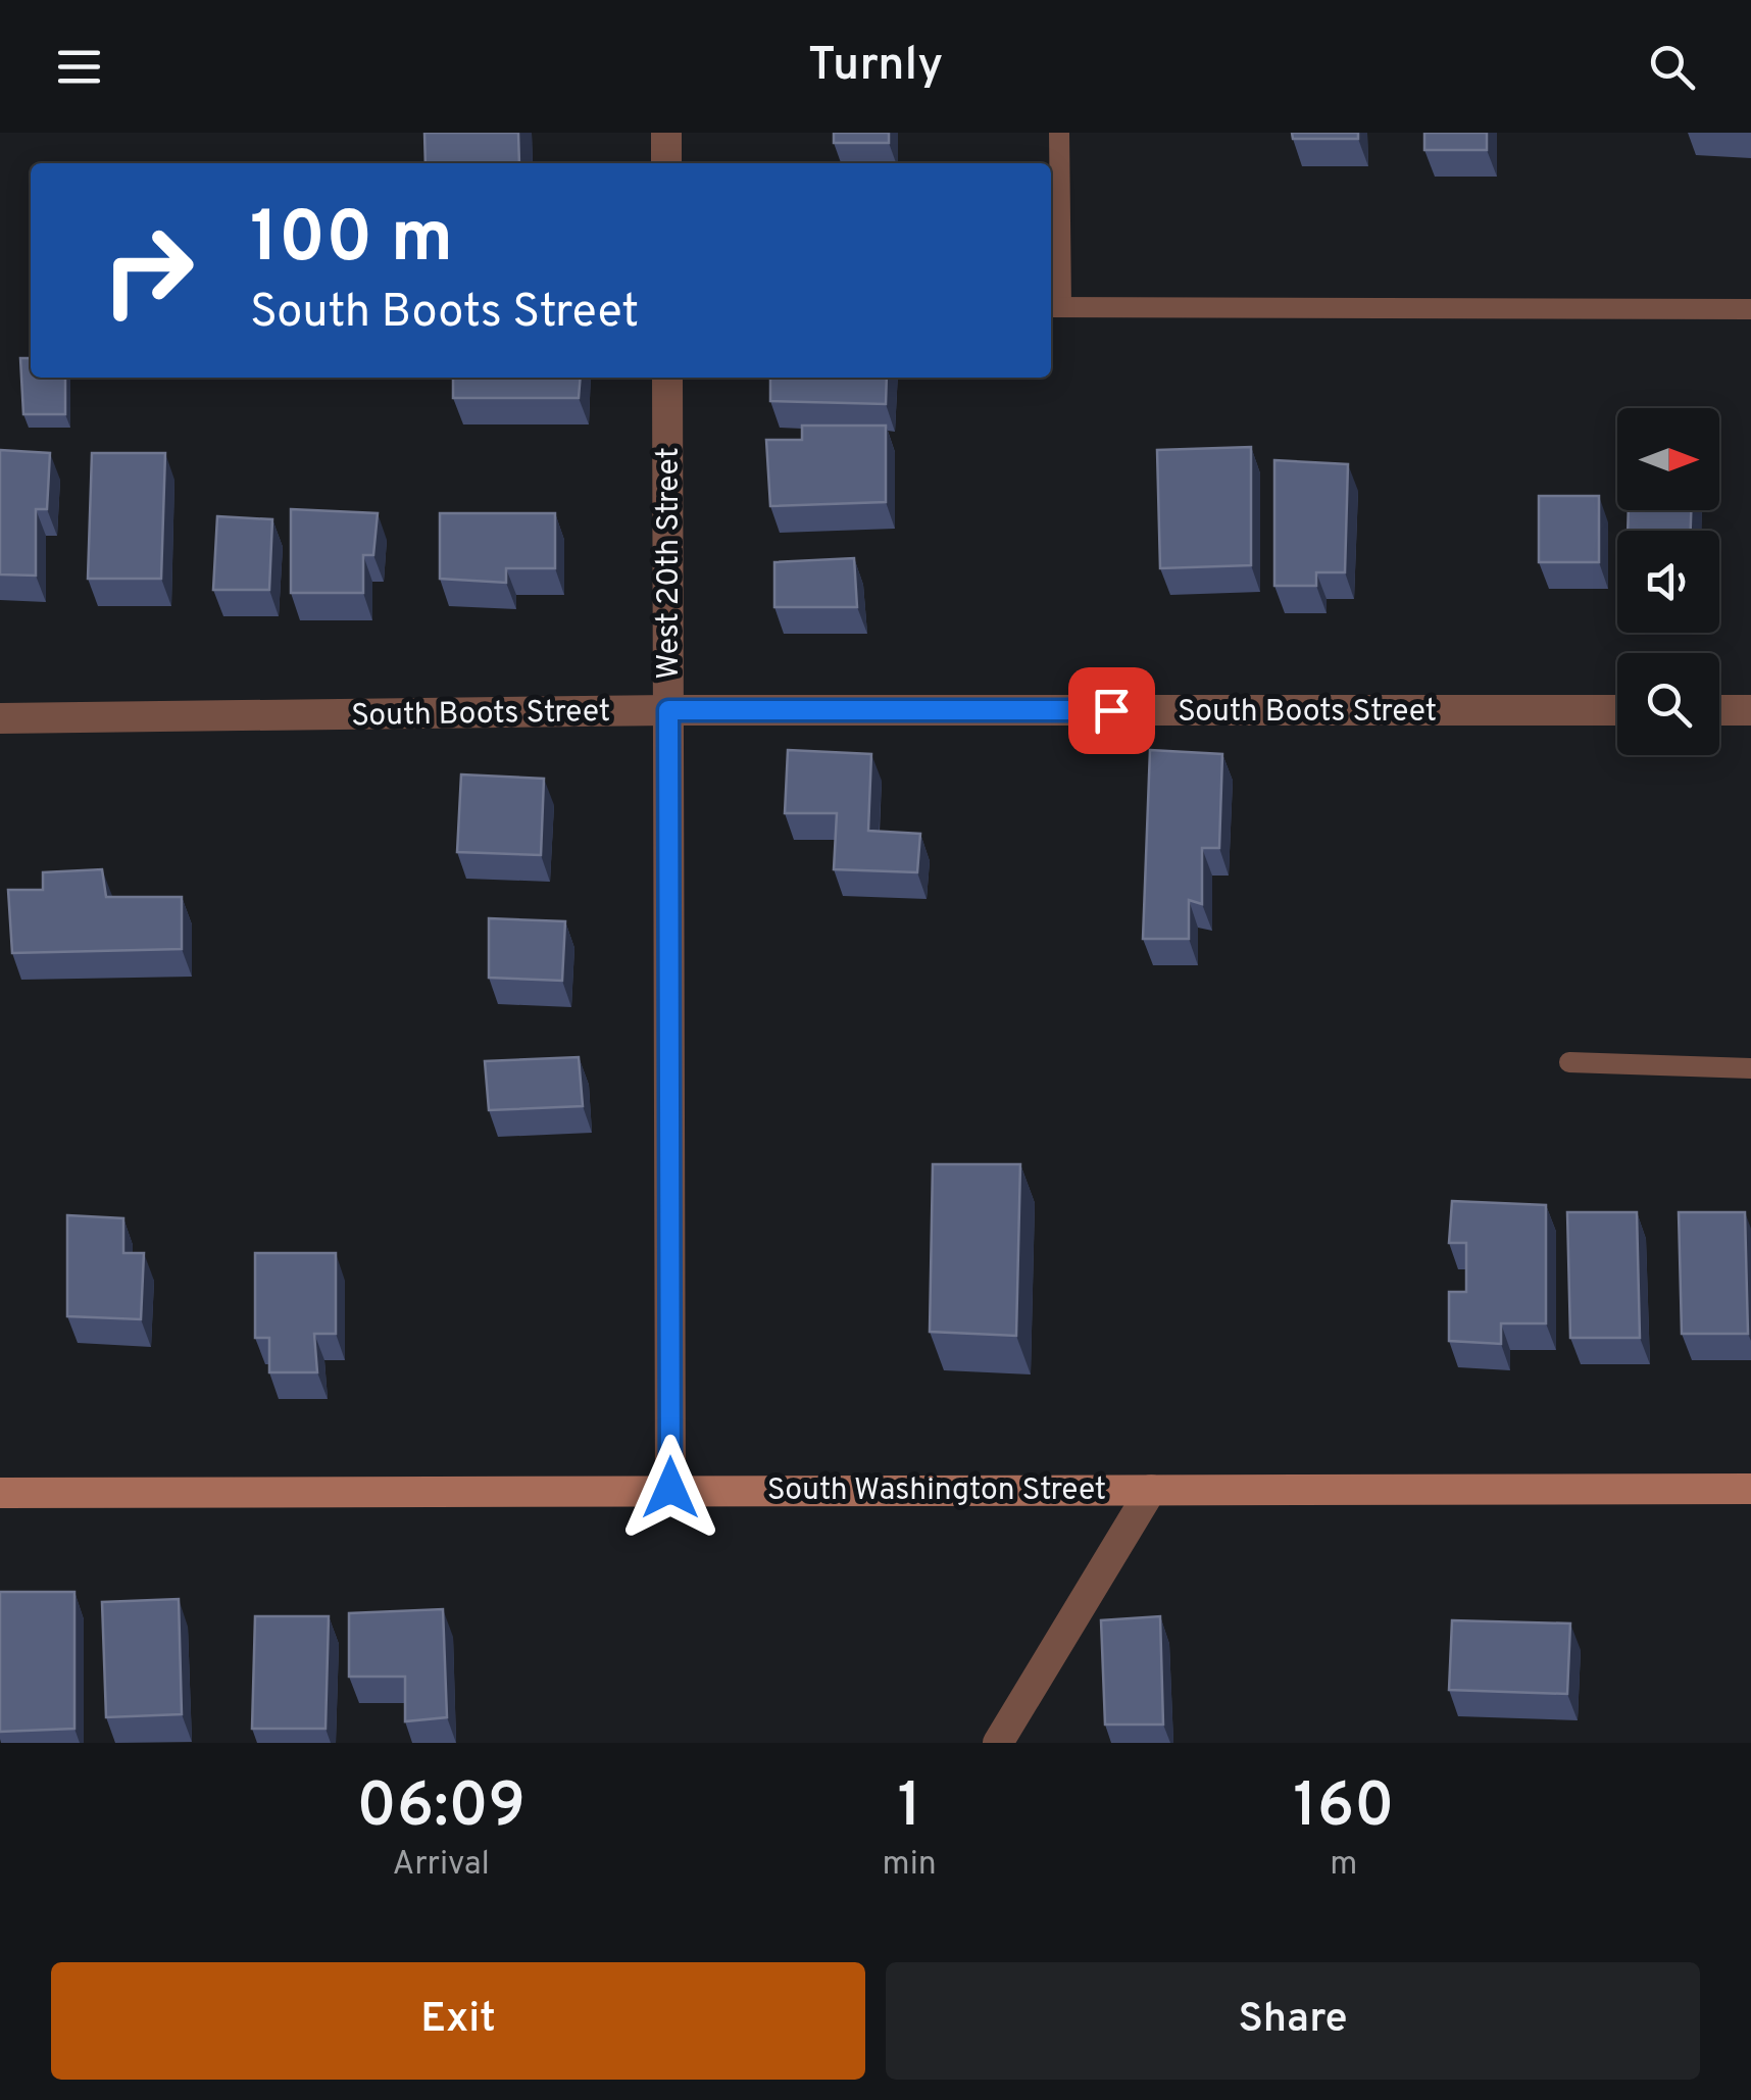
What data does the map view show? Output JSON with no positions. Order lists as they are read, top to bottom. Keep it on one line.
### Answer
{"streets":{"main road":["South Washington Street"],"street":["West 20th Street","South Boots Street"]},"crossings":[["West 20th Street","South Boots Street"],["West 20th Street","South Washington Street"]],"north":"right","page":{"header":"Turnly","turn":["100 m","South Boots Street"],"eta":["06:09","Arrival","1","min","160","m"],"buttons":["Exit","Share"]}}
